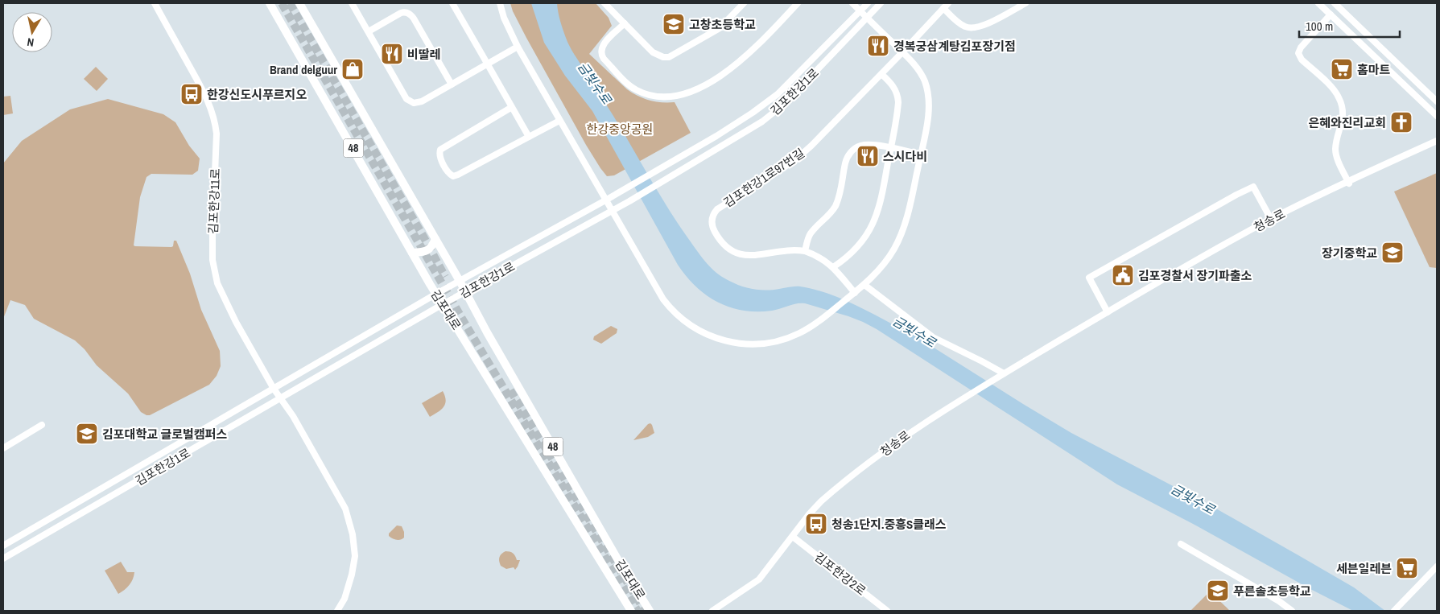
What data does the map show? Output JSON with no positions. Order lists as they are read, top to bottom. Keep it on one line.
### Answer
{"streets":{"main road":["48","김포대로"],"street":["김포한강1로","김포한강1로97번길","김포한강11로","청송로","김포한강2로"]},"crossings":[["김포한강1로","김포한강11로"],["김포한강1로","김포대로"],["청송로","김포한강2로"]],"water":["금빛수로"],"parks":["한강중앙공원"],"places":{"school or university":["고창초등학교","장기중학교","김포대학교 글로벌캠퍼스","푸른솔초등학교"],"restaurant":["경복궁삼계탕김포장기점","비딸레","스시다비"],"shop":["Brand delguur"],"supermarket":["홈마트","세븐일레븐"],"bus stop":["한강신도시푸르지오","청송1단지.중흥S클래스"],"church":["은혜와진리교회"],"public building":["김포경찰서 장기파출소"]},"scale_bar":"100 m","north":"bottom"}
